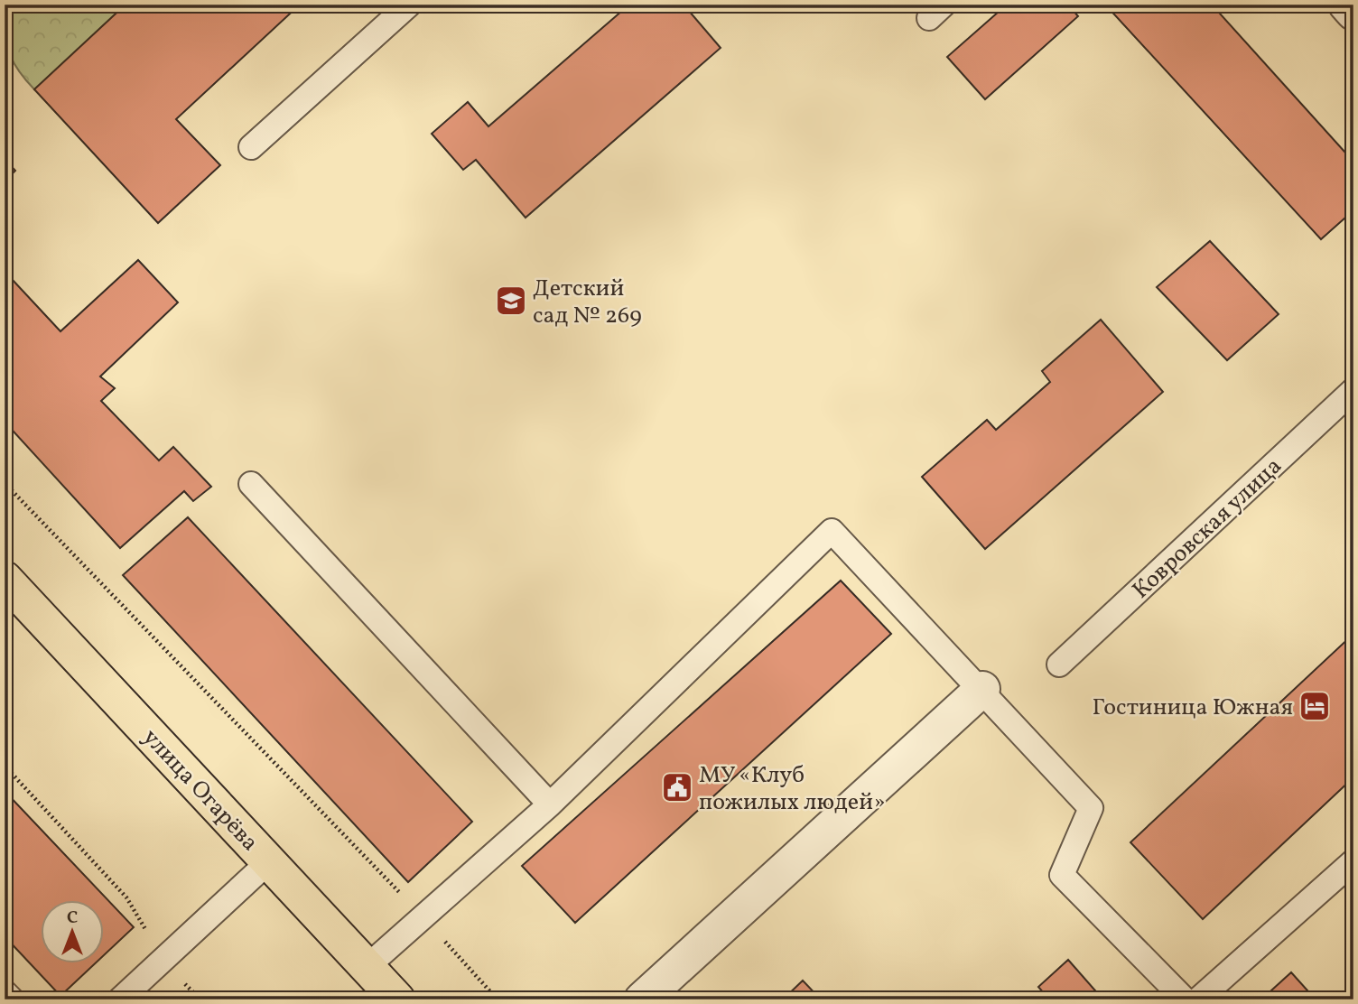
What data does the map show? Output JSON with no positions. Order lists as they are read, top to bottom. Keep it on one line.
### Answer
{"streets":{"main road":["улица Огарёва"],"lane":["Ковровская улица"]},"places":{"school or university":["Детский сад № 269"],"hotel":["Гостиница Южная"],"public building":["МУ «Клуб пожилых людей»"]},"north":"top"}
